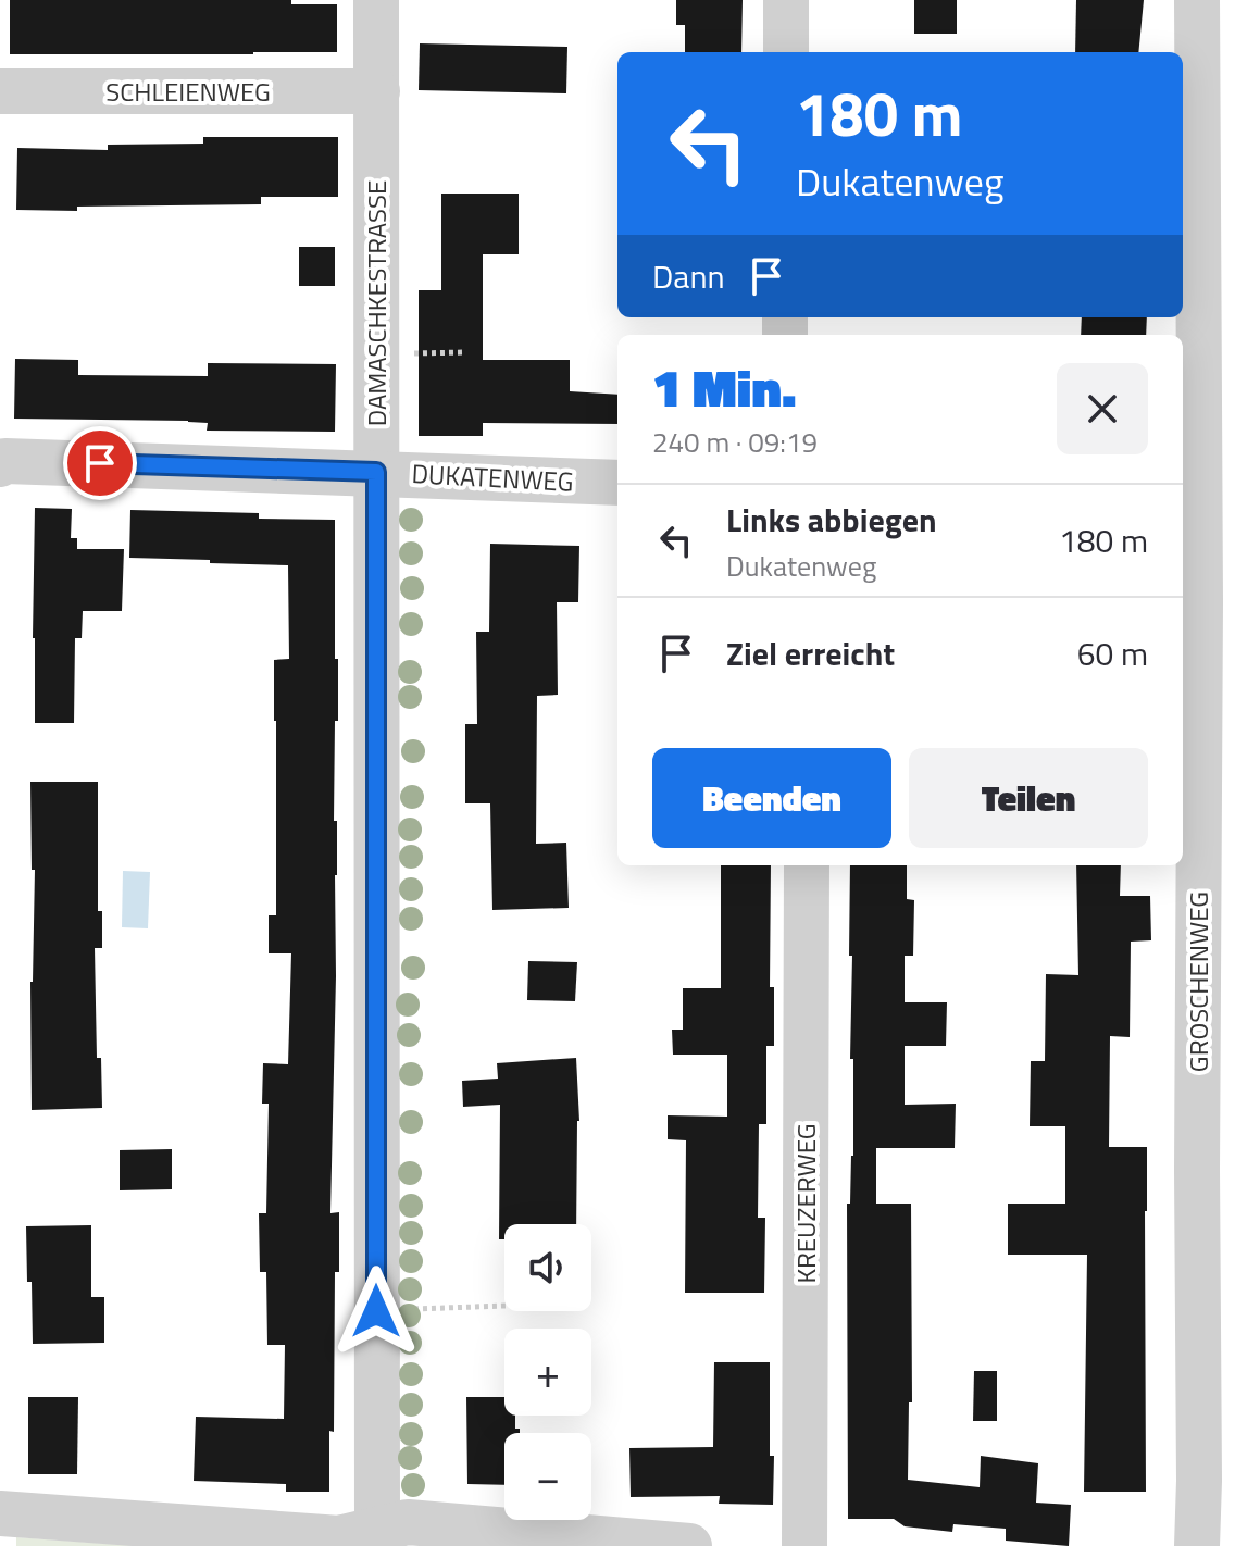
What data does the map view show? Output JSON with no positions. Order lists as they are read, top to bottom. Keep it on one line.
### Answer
{"streets":{"street":["SCHLEIENWEG","DAMASCHKESTRASSE","DUKATENWEG","GROSCHENWEG","KREUZERWEG"]},"crossings":[["SCHLEIENWEG","DAMASCHKESTRASSE"],["DAMASCHKESTRASSE","DUKATENWEG"]],"page":{"turn":["180 m","Dukatenweg"],"then":"Dann","heading":["1 Min.","240 m · 09:19"],"list":[{"name":"Links abbiegen","note":"Dukatenweg","value":"180 m"},{"name":"Ziel erreicht","value":"60 m"}],"buttons":["Beenden","Teilen"],"map_buttons":["+","−"]}}
